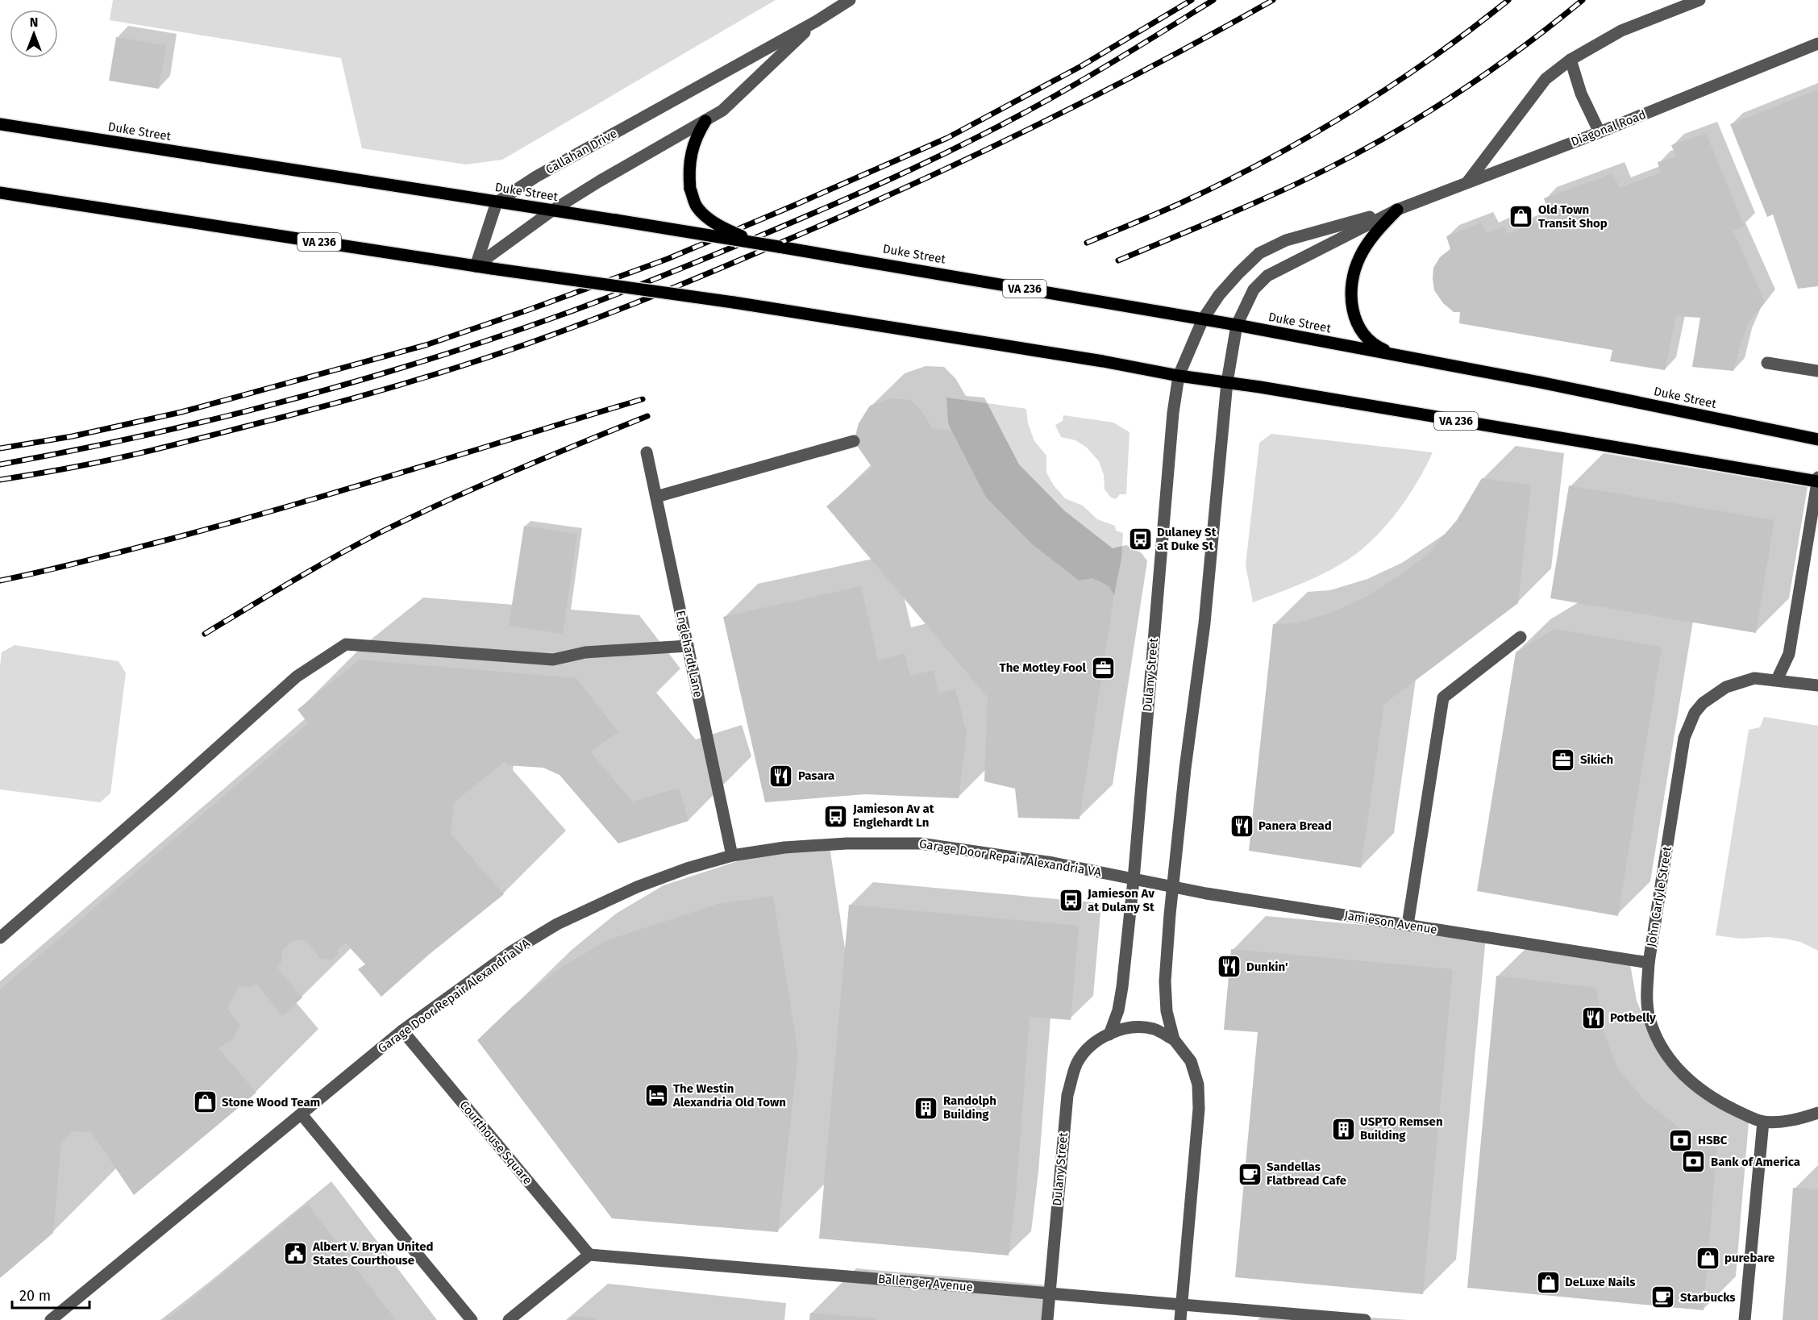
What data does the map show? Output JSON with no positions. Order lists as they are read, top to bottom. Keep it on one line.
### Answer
{"streets":{"main road":["Duke Street","VA 236"],"street":["Diagonal Road","Callahan Drive","Englehardt Lane","Dulany Street","Garage Door Repair Alexandria VA","John Carlyle Street","Jamieson Avenue","Courthouse Square","Ballenger Avenue"]},"crossings":[["Diagonal Road","Duke Street"],["Diagonal Road","VA 236"],["Diagonal Road","Dulany Street"],["Duke Street","Callahan Drive"],["Duke Street","Dulany Street"],["Callahan Drive","VA 236"],["VA 236","Dulany Street"],["Englehardt Lane","Garage Door Repair Alexandria VA"],["Dulany Street","Garage Door Repair Alexandria VA"],["Dulany Street","Jamieson Avenue"],["Dulany Street","Ballenger Avenue"],["Garage Door Repair Alexandria VA","Jamieson Avenue"],["Garage Door Repair Alexandria VA","Courthouse Square"],["John Carlyle Street","Jamieson Avenue"],["Courthouse Square","Ballenger Avenue"]],"places":{"shop":["Old Town Transit Shop","Stone Wood Team","purebare","DeLuxe Nails"],"bus stop":["Dulaney St at Duke St","Jamieson Av at Englehardt Ln","Jamieson Av at Dulany St"],"office":["The Motley Fool","Sikich"],"restaurant":["Pasara","Panera Bread","Dunkin'","Potbelly"],"hotel":["The Westin Alexandria Old Town"],"building":["Randolph Building","USPTO Remsen Building"],"bank":["HSBC","Bank of America"],"cafe":["Sandellas Flatbread Cafe","Starbucks"],"public building":["Albert V. Bryan United States Courthouse"]},"scale_bar":"20 m","north":"top"}
